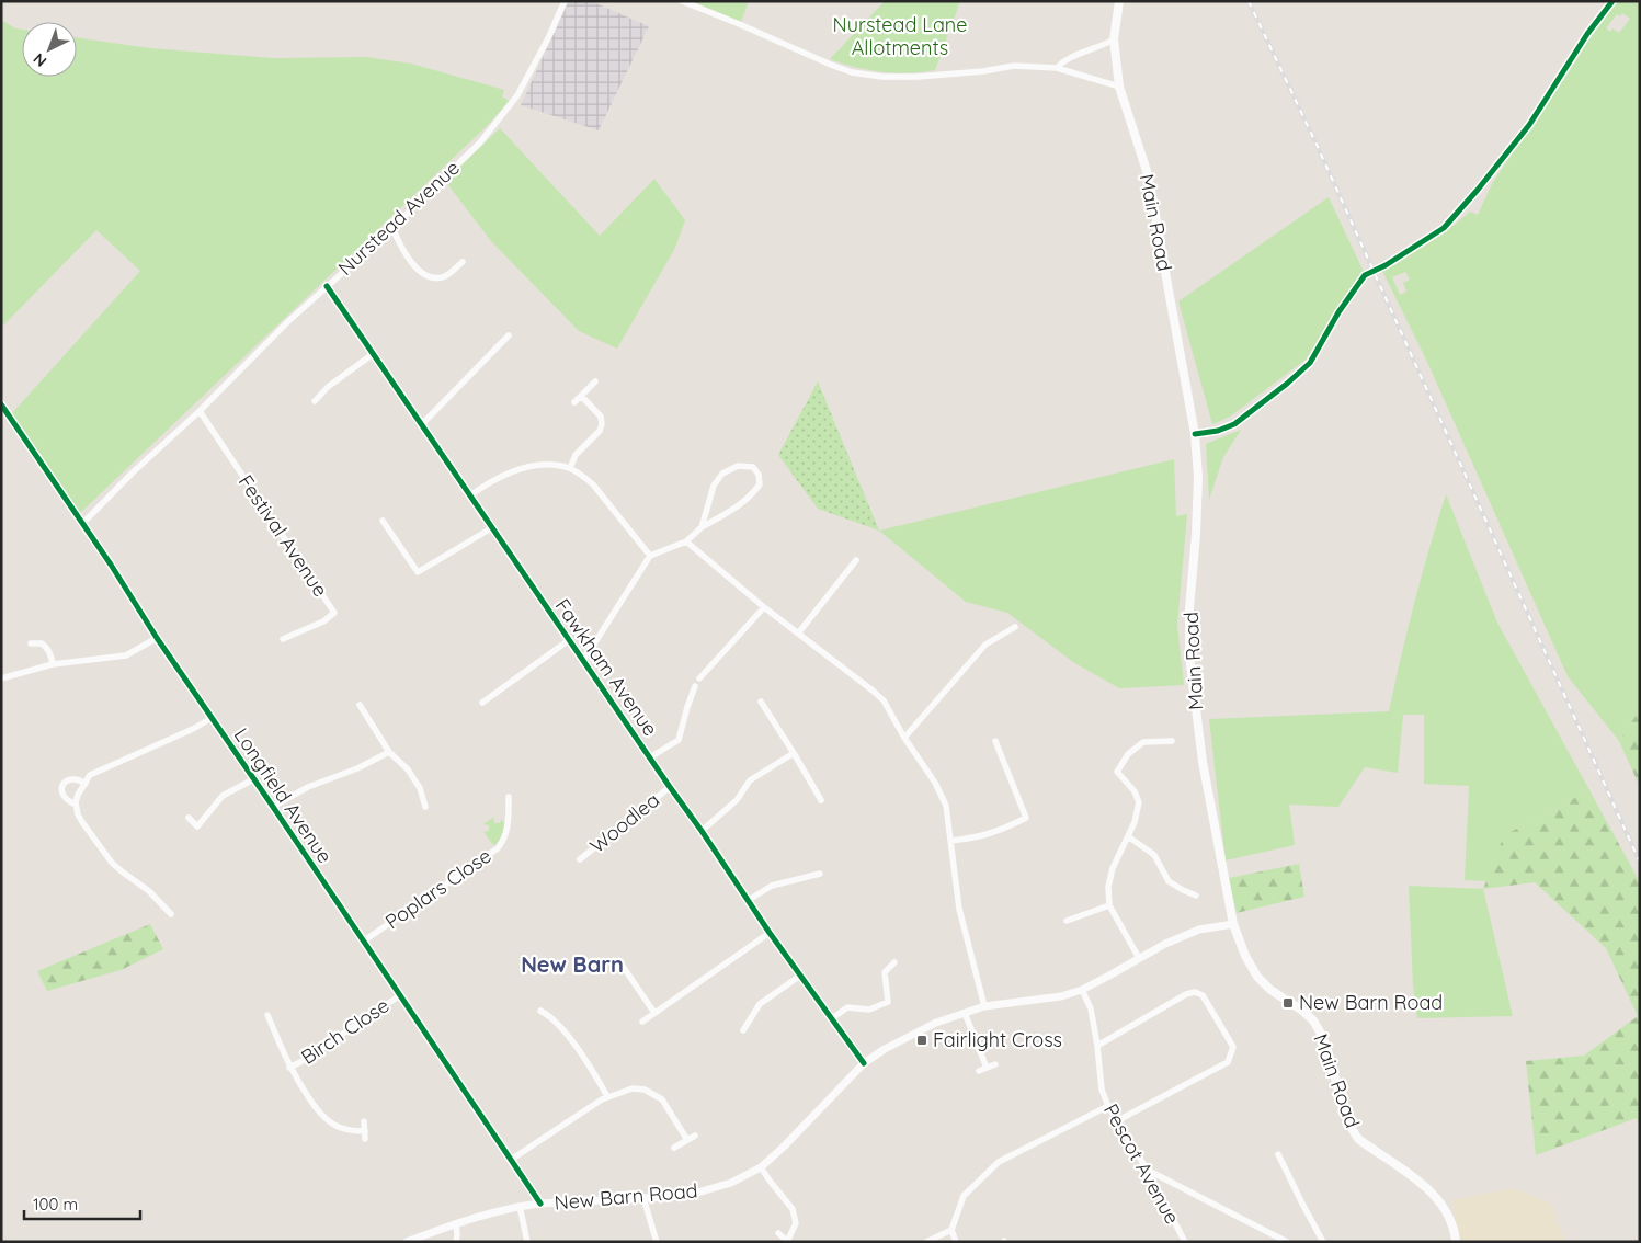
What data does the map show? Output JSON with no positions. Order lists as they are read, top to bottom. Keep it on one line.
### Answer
{"streets":{"main road":["Main Road"],"street":["Nurstead Avenue","Festival Avenue","Fawkham Avenue","Longfield Avenue","Woodlea","Poplars Close","Birch Close","Pescot Avenue","New Barn Road"]},"crossings":[["Nurstead Avenue","Festival Avenue"],["Nurstead Avenue","Fawkham Avenue"],["Nurstead Avenue","Longfield Avenue"],["Main Road","New Barn Road"],["Fawkham Avenue","Woodlea"],["Fawkham Avenue","New Barn Road"],["Longfield Avenue","Poplars Close"],["Longfield Avenue","Birch Close"],["Longfield Avenue","New Barn Road"],["Pescot Avenue","New Barn Road"]],"districts":["New Barn"],"parks":["Nurstead Lane Allotments"],"places":{"transit":["New Barn Road","Fairlight Cross"]},"scale_bar":"100 m","north":"bottom left"}
